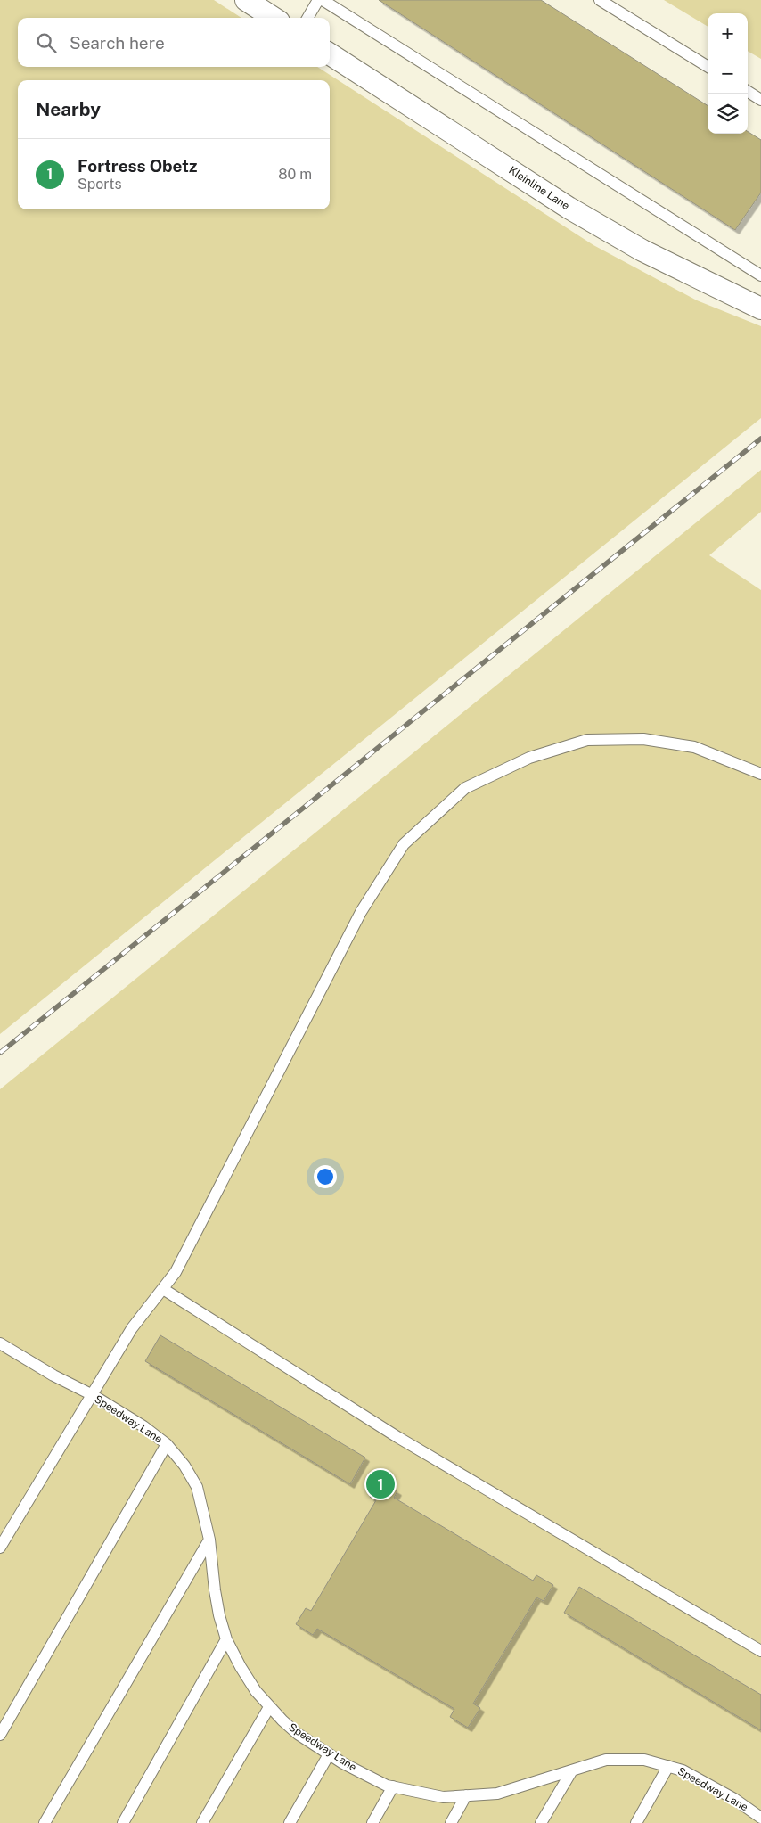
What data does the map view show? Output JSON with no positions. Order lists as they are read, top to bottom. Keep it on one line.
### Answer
{"streets":{"street":["Kleinline Lane"],"lane":["Speedway Lane"]},"page":{"map_buttons":["+","−"],"search":"Search here","heading":"Nearby","list":[{"mark":"1","name":"Fortress Obetz","note":"Sports","value":"80 m"}],"pins":"1"}}
